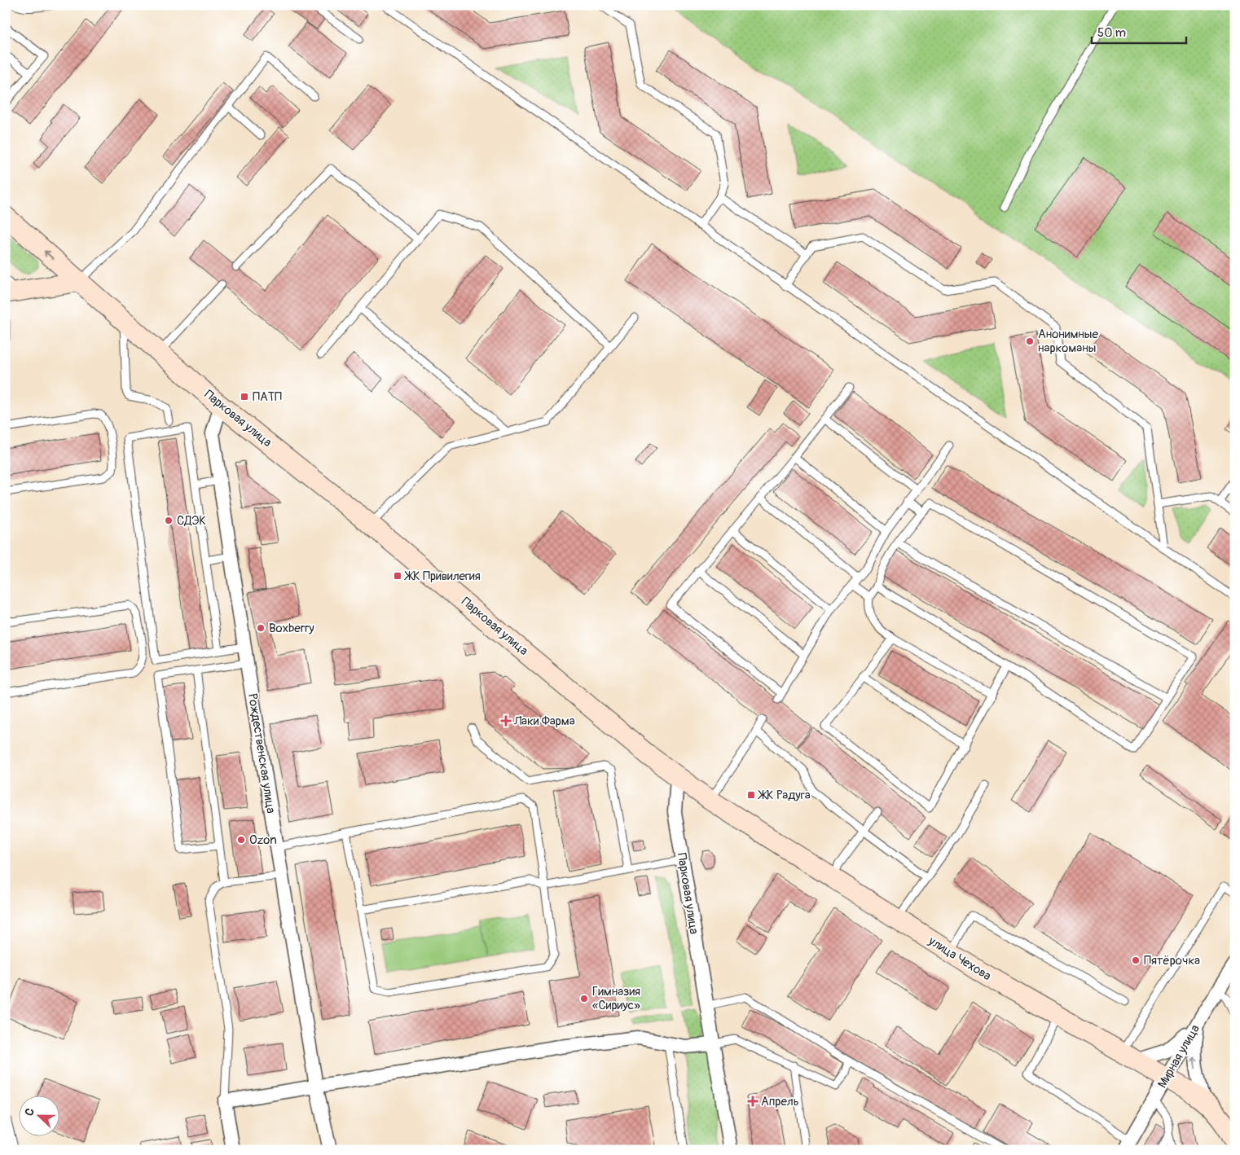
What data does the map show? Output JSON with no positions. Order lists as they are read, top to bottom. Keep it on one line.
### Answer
{"streets":{"main road":["Парковая улица","улица Чехова"],"street":["Рождественская улица","Мирная улица"]},"crossings":[["Парковая улица","Рождественская улица"],["Парковая улица","улица Чехова"],["улица Чехова","Мирная улица"]],"places":{"other":["Анонимные наркоманы","СДЭК","Boxberry","Ozon","Пятёрочка","Гимназия «Сириус»"],"transit":["ПАТП","ЖК Привилегия","ЖК Радуга"],"health":["Лаки Фарма","Апрель"]},"scale_bar":"50 m","north":"left"}
